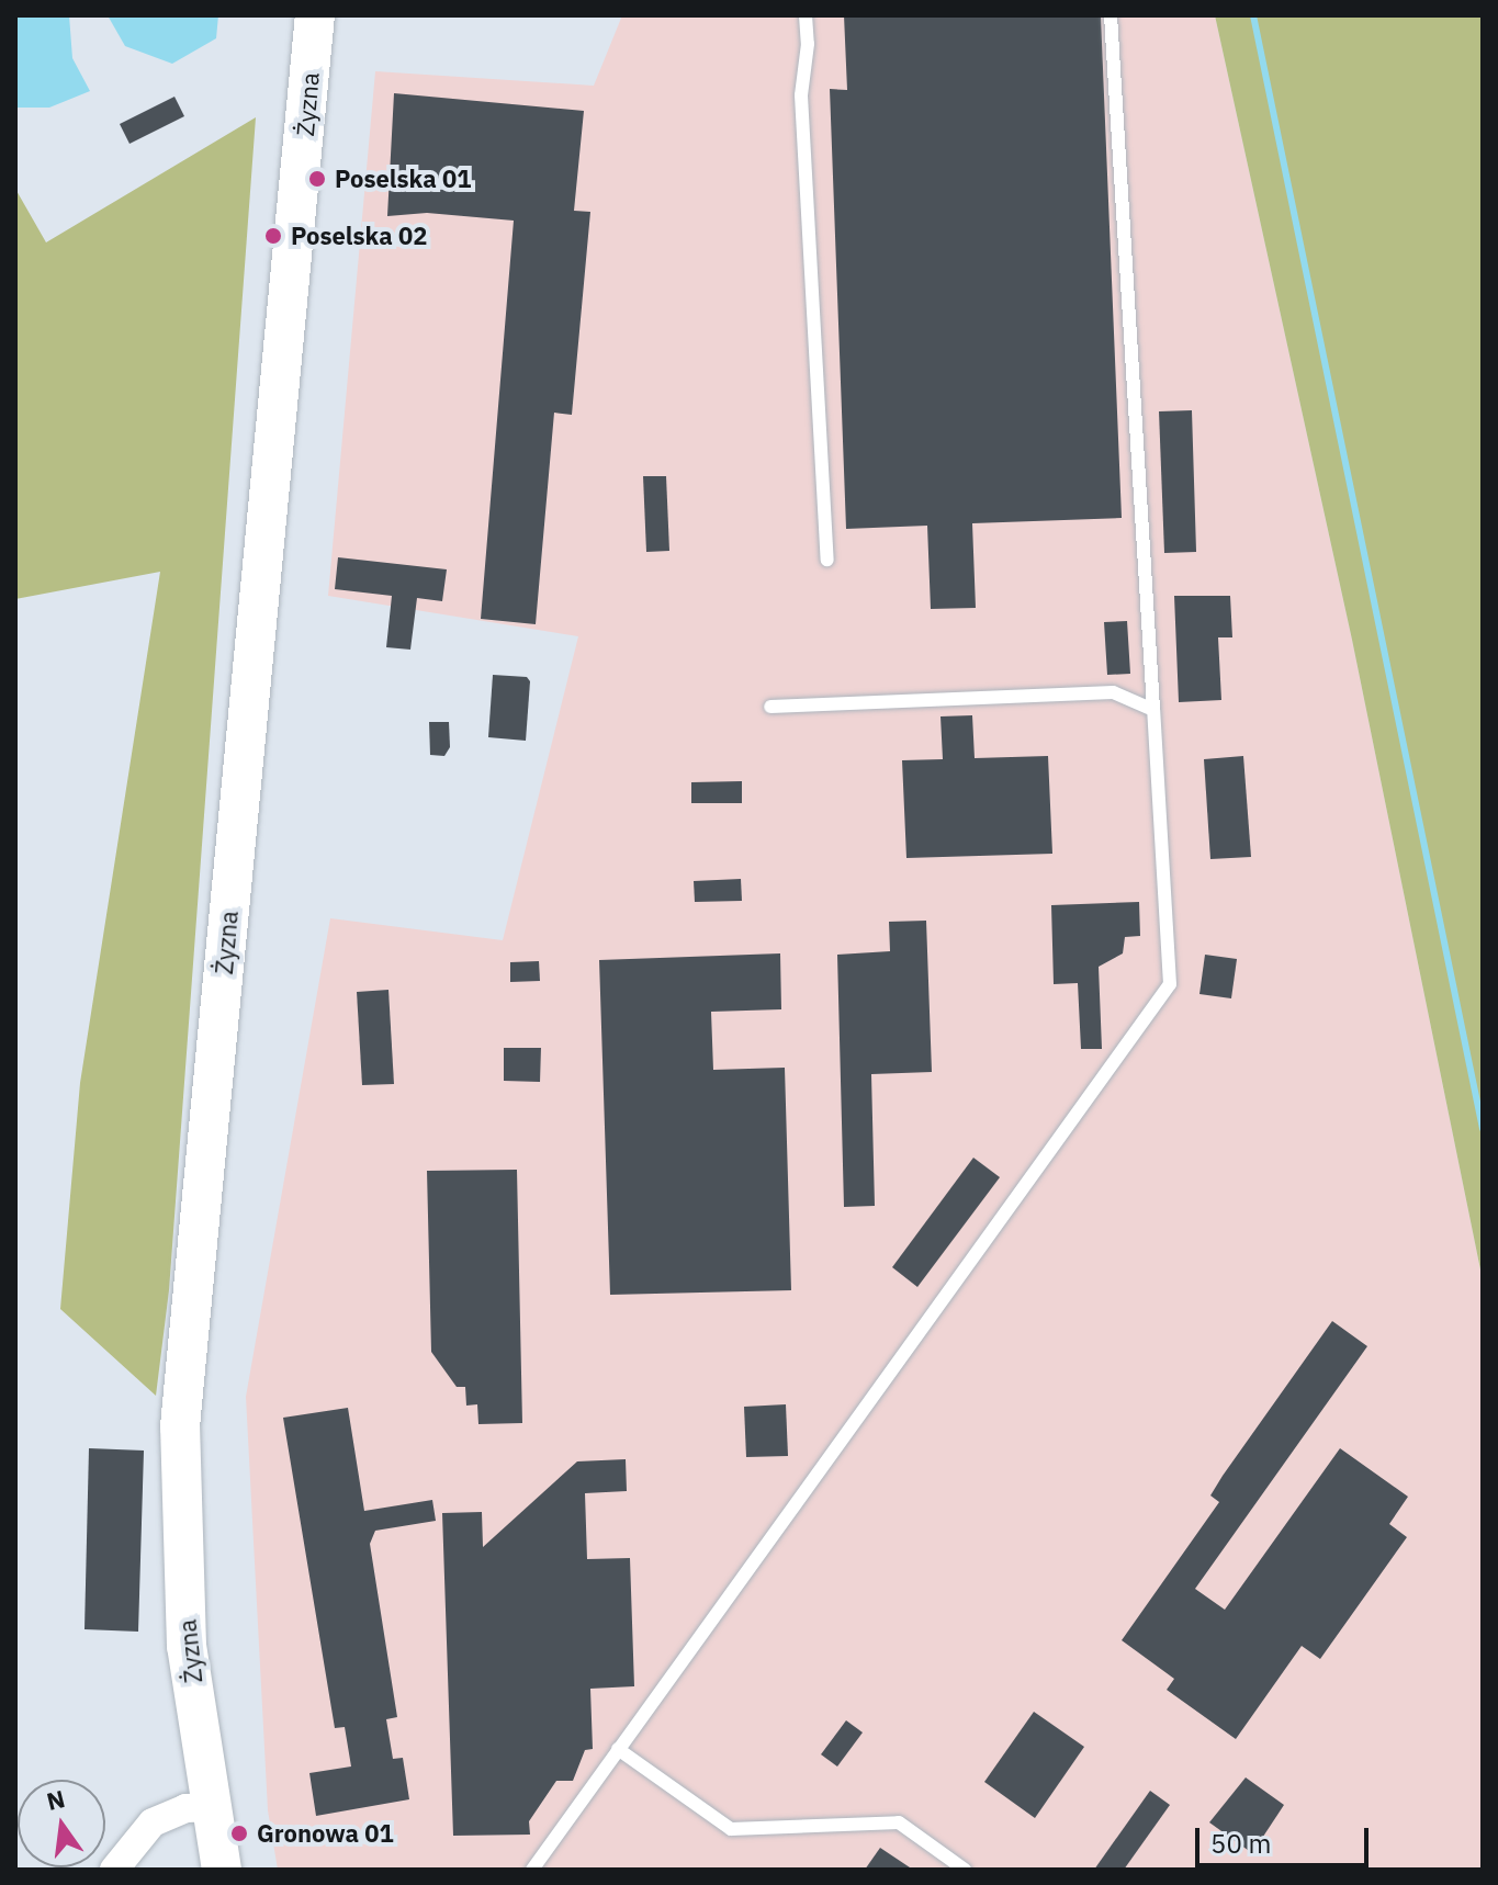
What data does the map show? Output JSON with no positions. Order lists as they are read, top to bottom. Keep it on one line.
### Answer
{"streets":{"street":["Żyzna"]},"places":["Poselska 01","Poselska 02","Gronowa 01"],"scale_bar":"50 m","north":"top"}
